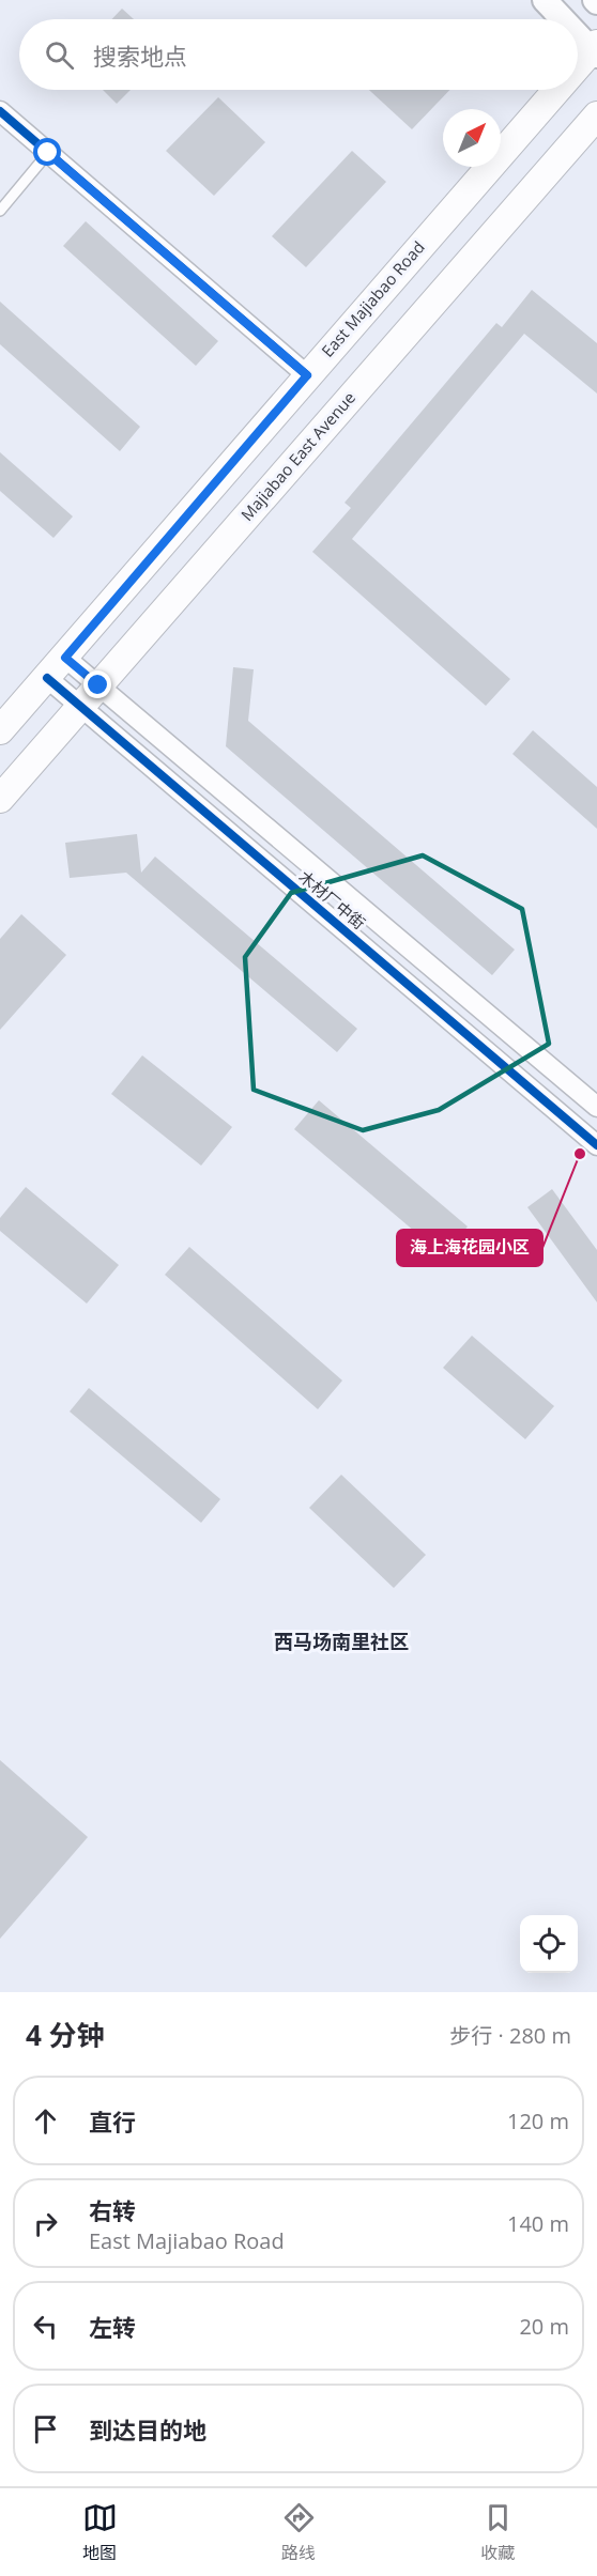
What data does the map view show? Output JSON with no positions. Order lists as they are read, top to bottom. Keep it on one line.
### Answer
{"streets":{"main road":["East Majiabao Road","Majiabao East Avenue"],"street":["木材厂中街"]},"crossings":[["East Majiabao Road","木材厂中街"],["Majiabao East Avenue","木材厂中街"]],"districts":["西马场南里社区"],"places":["海上海花园小区"],"north":"top right","page":{"search":"搜索地点","heading":["4 分钟","步行 · 280 m"],"list":[["直行","120 m"],["右转","East Majiabao Road","140 m"],["左转","20 m"],"到达目的地"],"nav":["地图","路线","收藏"]}}
